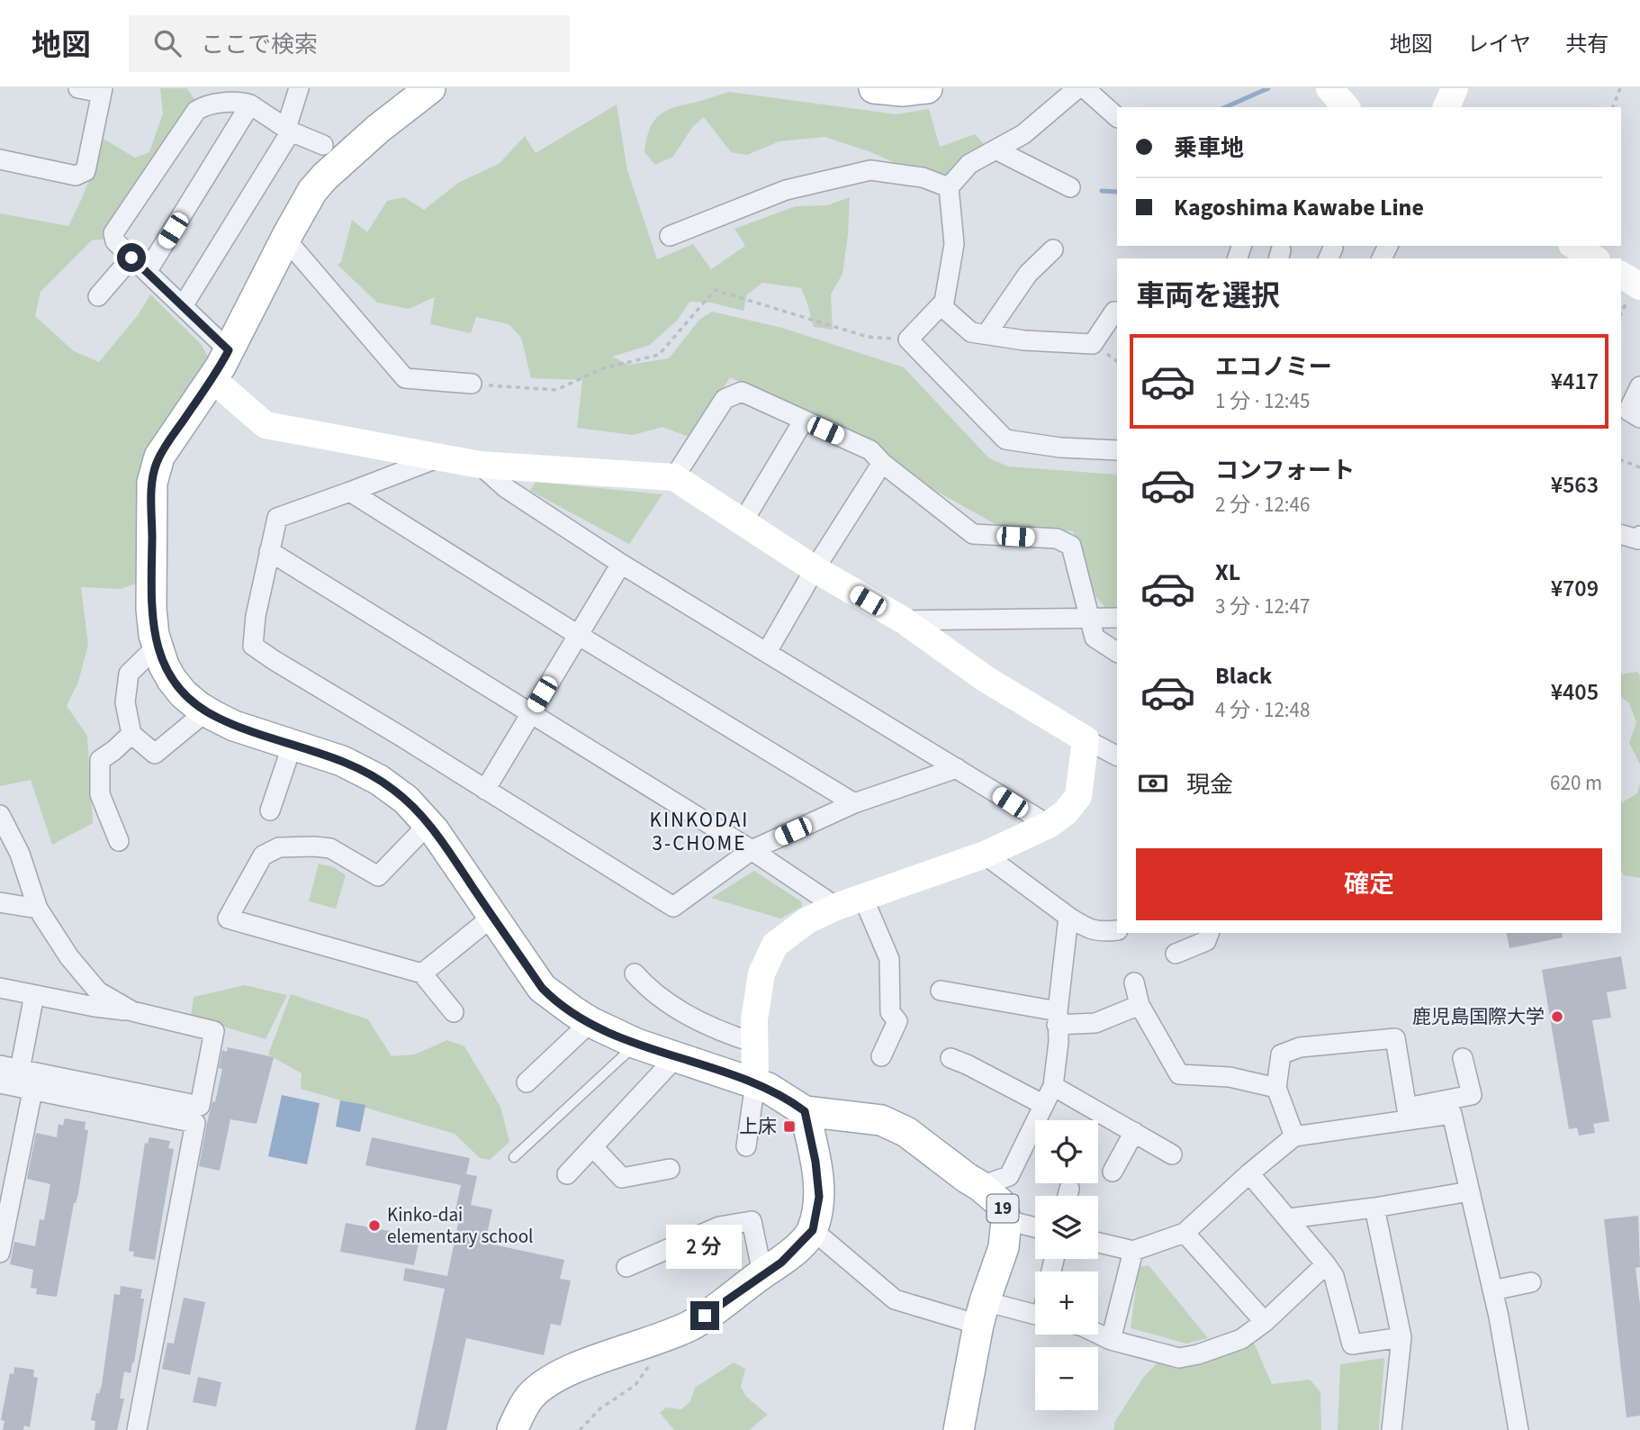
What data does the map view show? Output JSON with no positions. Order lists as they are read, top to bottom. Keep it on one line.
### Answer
{"streets":{"main road":["19"]},"districts":["KINKODAI 3-CHOME"],"places":{"other":["鹿児島国際大学","Kinko-dai elementary school"],"transit":["上床"]},"page":{"header":"地図","search":"ここで検索","nav":["地図","レイヤ","共有"],"banner":["乗車地","Kagoshima Kawabe Line"],"heading":"車両を選択","list":[{"name":"エコノミー","note":"1 分 · 12:45","value":"¥417"},{"name":"コンフォート","note":"2 分 · 12:46","value":"¥563"},{"name":"XL","note":"3 分 · 12:47","value":"¥709"},{"name":"Black","note":"4 分 · 12:48","value":"¥405"}],"pay":["現金","620 m"],"buttons":"確定","map_buttons":["+","−"],"bubble":"2 分"}}
